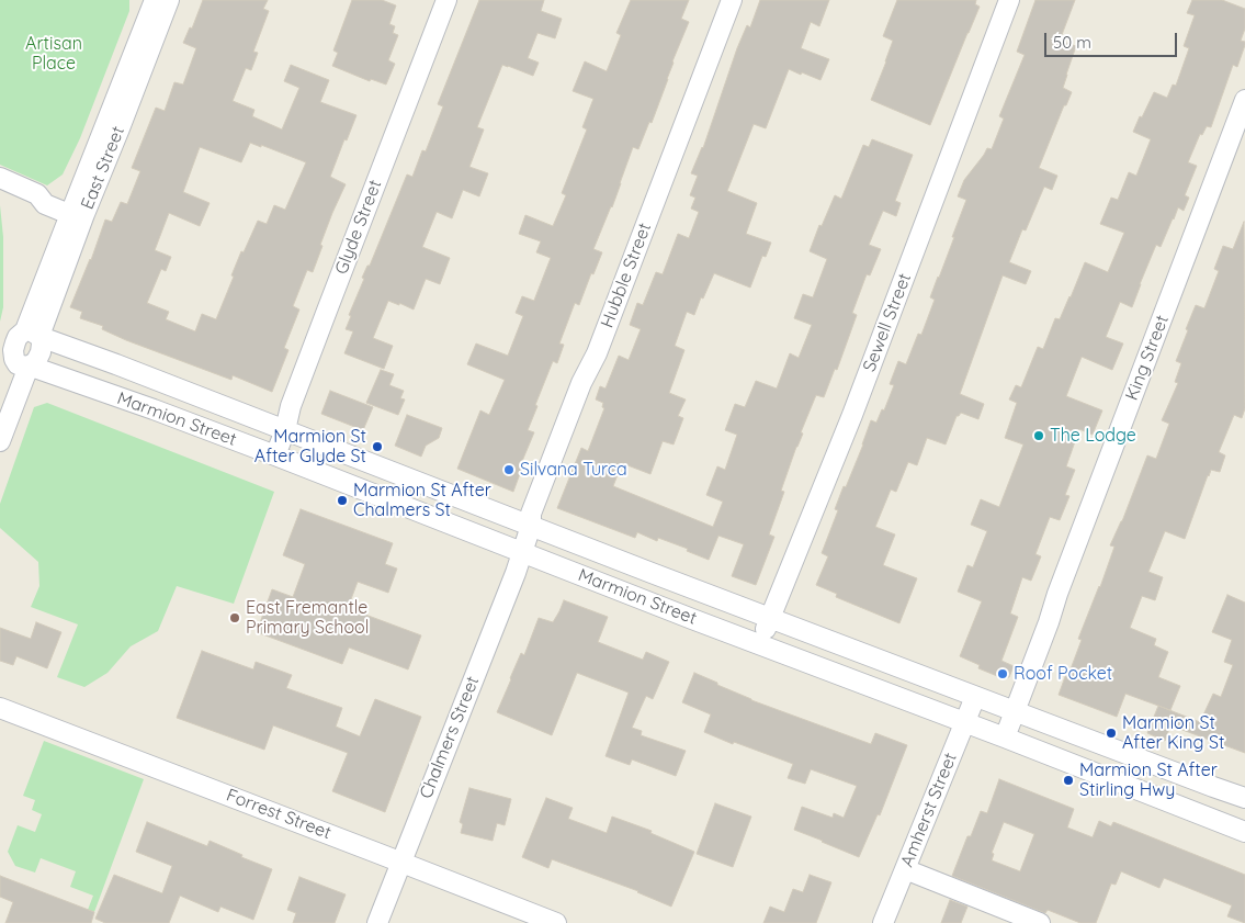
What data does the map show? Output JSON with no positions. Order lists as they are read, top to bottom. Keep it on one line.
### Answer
{"streets":{"street":["East Street","Glyde Street","Hubble Street","Sewell Street","King Street","Marmion Street","Chalmers Street","Amherst Street","Forrest Street"]},"crossings":[["East Street","Marmion Street"],["Glyde Street","Marmion Street"],["Hubble Street","Marmion Street"],["Hubble Street","Chalmers Street"],["Sewell Street","Marmion Street"],["King Street","Marmion Street"],["Marmion Street","Chalmers Street"],["Marmion Street","Amherst Street"],["Chalmers Street","Forrest Street"]],"parks":["Artisan Place"],"places":["The Lodge","Marmion St After Glyde St","Silvana Turca","Marmion St After Chalmers St","East Fremantle Primary School","Roof Pocket","Marmion St After King St","Marmion St After Stirling Hwy"],"scale_bar":"50 m"}
